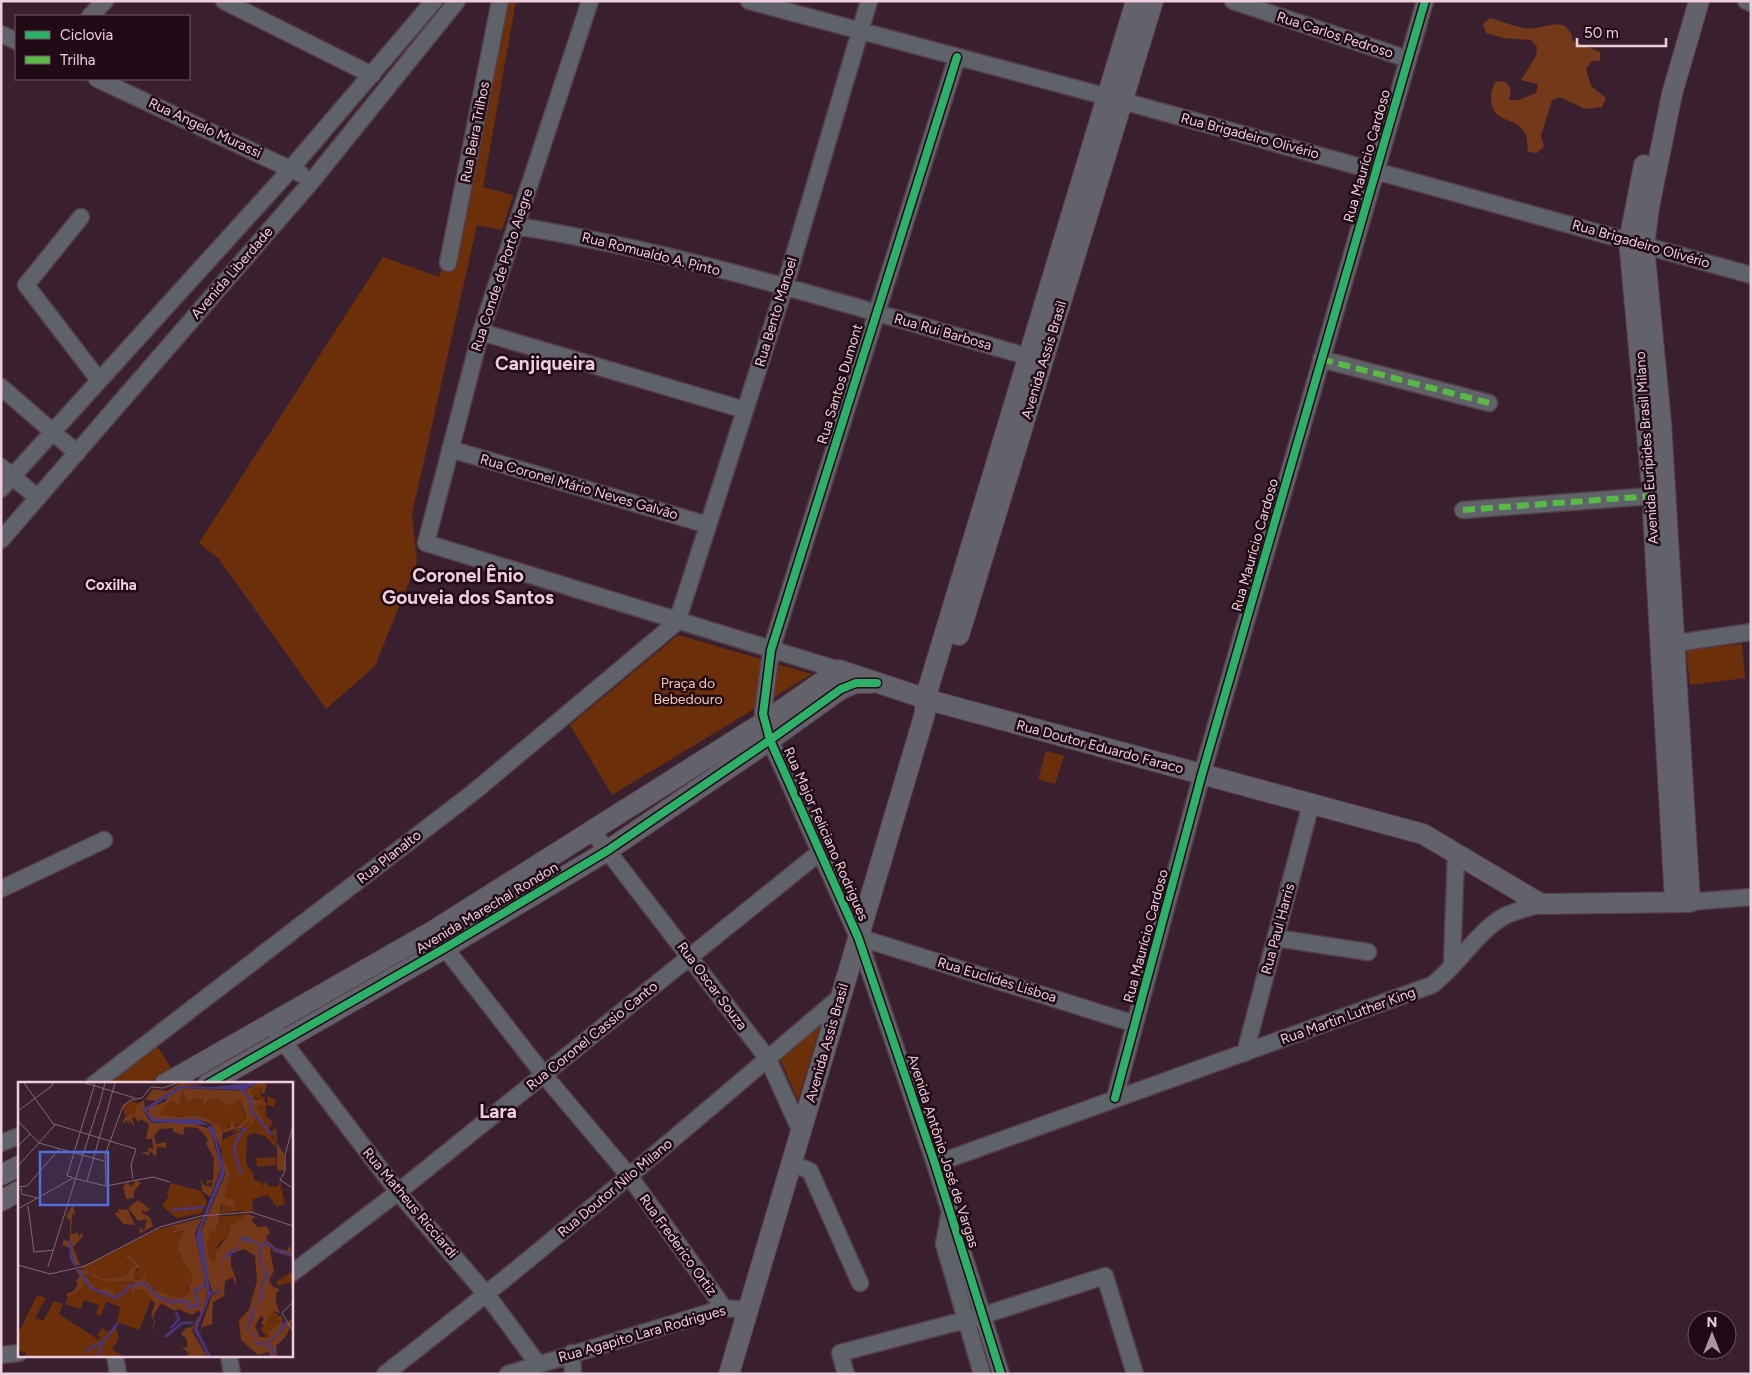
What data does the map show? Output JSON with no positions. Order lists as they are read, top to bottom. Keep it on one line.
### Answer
{"streets":{"main road":["Avenida Assis Brasil","Avenida Euripides Brasil Milano","Rua Doutor Eduardo Faraco","Avenida Marechal Rondon","Rua Martin Luther King"],"street":["Rua Carlos Pedroso","Rua Angelo Murassi","Rua Beira Trilhos","Rua Brigadeiro Olivério","Rua Maurício Cardoso","Rua Romualdo A. Pinto","Rua Conde de Porto Alegre","Avenida Liberdade","Rua Bento Manoel","Rua Rui Barbosa","Rua Santos Dumont","Rua Coronel Mário Neves Galvão","Rua Major Feliciano Rodrigues","Rua Planalto","Rua Paul Harris","Rua Euclides Lisboa","Rua Oscar Souza","Rua Coronel Cassio Canto","Avenida Antônio José de Vargas","Rua Doutor Nilo Milano","Rua Matheus Ricciardi","Rua Frederico Ortiz","Rua Agapito Lara Rodrigues"]},"crossings":[["Rua Carlos Pedroso","Rua Maurício Cardoso"],["Rua Angelo Murassi","Avenida Liberdade"],["Rua Brigadeiro Olivério","Rua Maurício Cardoso"],["Rua Brigadeiro Olivério","Rua Bento Manoel"],["Rua Brigadeiro Olivério","Avenida Assis Brasil"],["Rua Brigadeiro Olivério","Rua Santos Dumont"],["Rua Brigadeiro Olivério","Avenida Euripides Brasil Milano"],["Rua Maurício Cardoso","Rua Doutor Eduardo Faraco"],["Rua Maurício Cardoso","Rua Euclides Lisboa"],["Rua Maurício Cardoso","Rua Martin Luther King"],["Rua Romualdo A. Pinto","Rua Conde de Porto Alegre"],["Rua Romualdo A. Pinto","Rua Bento Manoel"],["Rua Romualdo A. Pinto","Rua Rui Barbosa"],["Rua Conde de Porto Alegre","Rua Coronel Mário Neves Galvão"],["Rua Conde de Porto Alegre","Rua Doutor Eduardo Faraco"],["Rua Bento Manoel","Rua Rui Barbosa"],["Rua Bento Manoel","Rua Coronel Mário Neves Galvão"],["Rua Bento Manoel","Rua Doutor Eduardo Faraco"],["Rua Bento Manoel","Rua Planalto"],["Rua Rui Barbosa","Avenida Assis Brasil"],["Rua Rui Barbosa","Rua Santos Dumont"],["Avenida Assis Brasil","Rua Doutor Eduardo Faraco"],["Avenida Assis Brasil","Rua Major Feliciano Rodrigues"],["Avenida Assis Brasil","Rua Euclides Lisboa"],["Avenida Assis Brasil","Rua Oscar Souza"],["Avenida Assis Brasil","Avenida Antônio José de Vargas"],["Avenida Assis Brasil","Rua Doutor Nilo Milano"],["Avenida Assis Brasil","Rua Agapito Lara Rodrigues"],["Rua Santos Dumont","Rua Doutor Eduardo Faraco"],["Rua Santos Dumont","Rua Major Feliciano Rodrigues"],["Rua Santos Dumont","Avenida Marechal Rondon"],["Avenida Euripides Brasil Milano","Rua Martin Luther King"],["Rua Doutor Eduardo Faraco","Rua Planalto"],["Rua Doutor Eduardo Faraco","Avenida Marechal Rondon"],["Rua Doutor Eduardo Faraco","Rua Paul Harris"],["Rua Doutor Eduardo Faraco","Rua Martin Luther King"],["Rua Major Feliciano Rodrigues","Avenida Marechal Rondon"],["Rua Major Feliciano Rodrigues","Rua Euclides Lisboa"],["Rua Major Feliciano Rodrigues","Rua Coronel Cassio Canto"],["Rua Major Feliciano Rodrigues","Avenida Antônio José de Vargas"],["Avenida Marechal Rondon","Rua Oscar Souza"],["Avenida Marechal Rondon","Rua Matheus Ricciardi"],["Avenida Marechal Rondon","Rua Frederico Ortiz"],["Rua Paul Harris","Rua Martin Luther King"],["Rua Euclides Lisboa","Avenida Antônio José de Vargas"],["Rua Oscar Souza","Rua Coronel Cassio Canto"],["Rua Oscar Souza","Rua Doutor Nilo Milano"],["Rua Martin Luther King","Avenida Antônio José de Vargas"],["Rua Coronel Cassio Canto","Rua Matheus Ricciardi"],["Rua Coronel Cassio Canto","Rua Frederico Ortiz"],["Rua Doutor Nilo Milano","Rua Matheus Ricciardi"],["Rua Doutor Nilo Milano","Rua Frederico Ortiz"],["Rua Matheus Ricciardi","Rua Agapito Lara Rodrigues"],["Rua Frederico Ortiz","Rua Agapito Lara Rodrigues"]],"districts":["Canjiqueira","Coronel Ênio Gouveia dos Santos","Coxilha","Lara"],"parks":["Praça do Bebedouro"],"legend":["Ciclovia","Trilha"],"scale_bar":"50 m","north":"top"}
